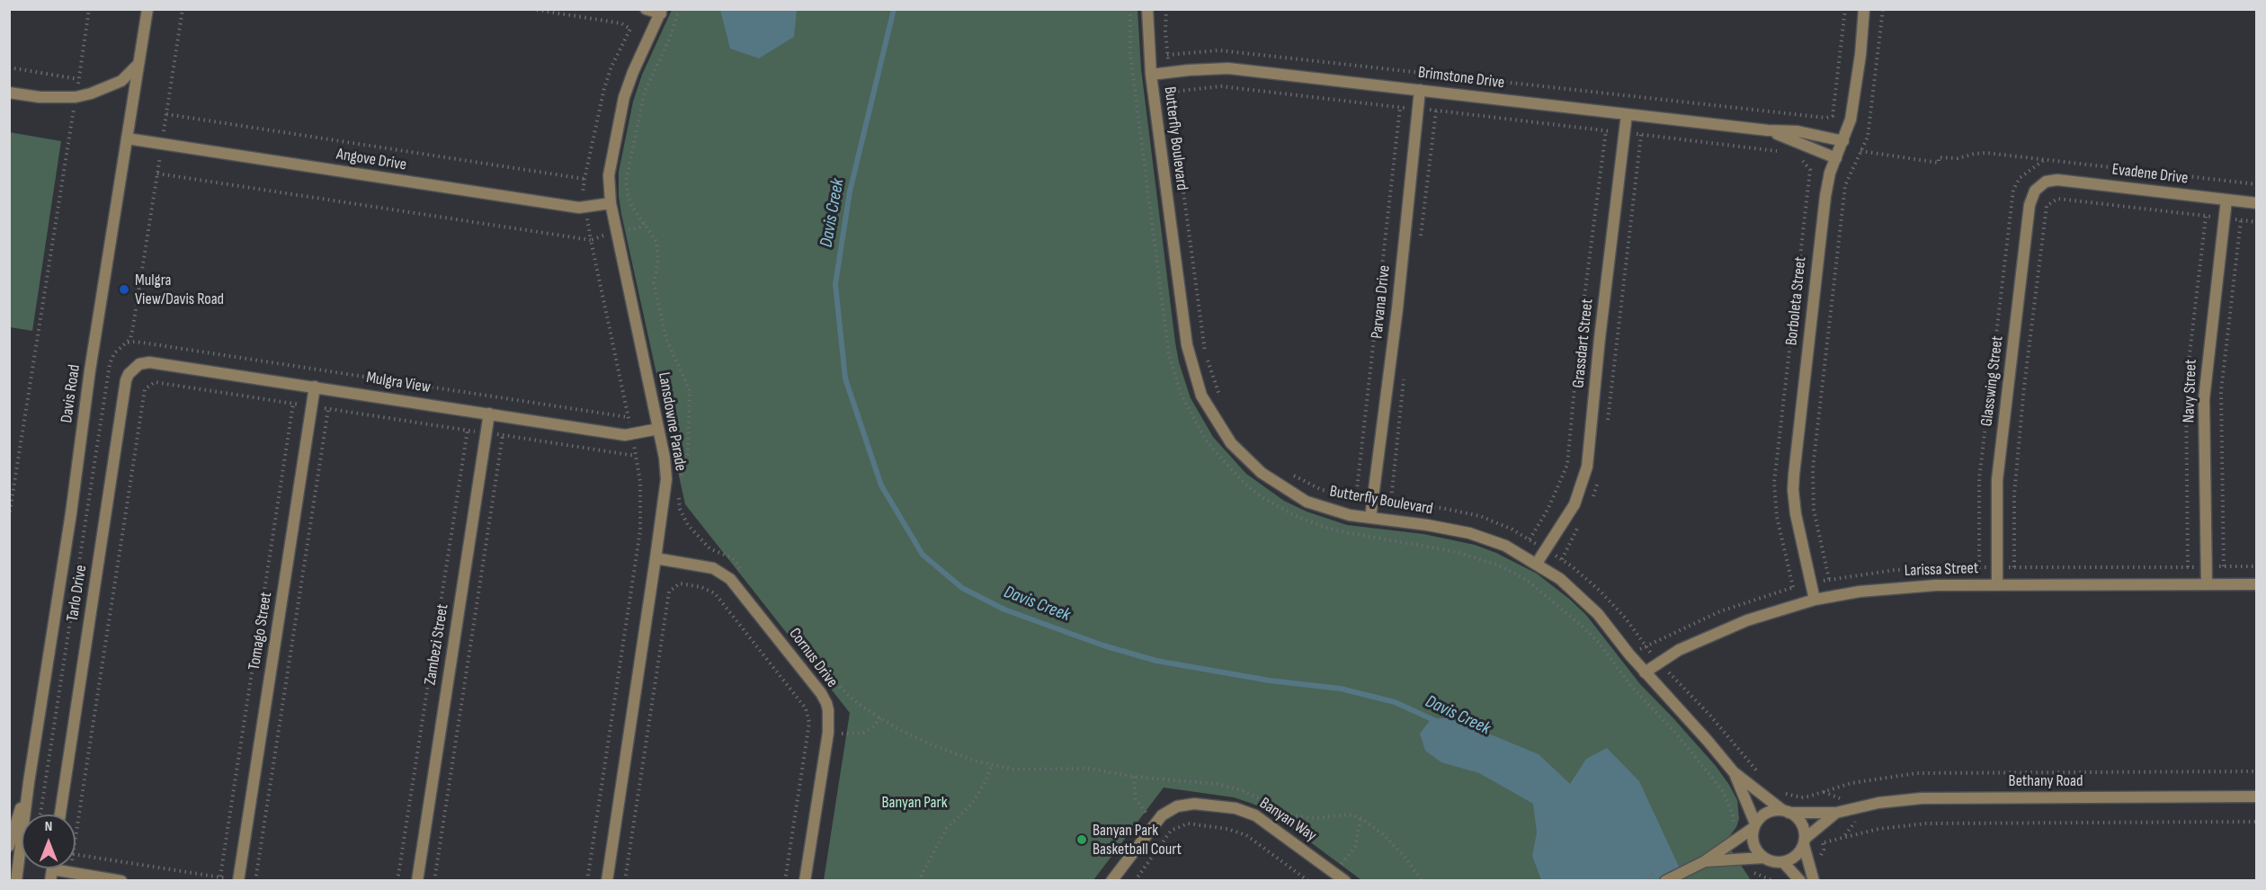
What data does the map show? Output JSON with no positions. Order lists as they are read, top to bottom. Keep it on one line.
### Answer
{"streets":{"street":["Brimstone Drive","Butterfly Boulevard","Angove Drive","Evadene Drive","Borboleta Street","Parvana Drive","Grassdart Street","Glasswing Street","Mulgra View","Navy Street","Davis Road","Lansdowne Parade","Larissa Street","Tarlo Drive","Tomago Street","Zambezi Street","Cornus Drive","Bethany Road","Banyan Way"]},"crossings":[["Brimstone Drive","Butterfly Boulevard"],["Brimstone Drive","Borboleta Street"],["Brimstone Drive","Parvana Drive"],["Brimstone Drive","Grassdart Street"],["Butterfly Boulevard","Parvana Drive"],["Butterfly Boulevard","Grassdart Street"],["Butterfly Boulevard","Larissa Street"],["Butterfly Boulevard","Bethany Road"],["Angove Drive","Davis Road"],["Angove Drive","Lansdowne Parade"],["Evadene Drive","Glasswing Street"],["Evadene Drive","Navy Street"],["Borboleta Street","Larissa Street"],["Glasswing Street","Larissa Street"],["Mulgra View","Lansdowne Parade"],["Mulgra View","Tarlo Drive"],["Mulgra View","Tomago Street"],["Mulgra View","Zambezi Street"],["Navy Street","Larissa Street"],["Lansdowne Parade","Cornus Drive"]],"water":["Davis Creek"],"parks":["Banyan Park"],"places":["Mulgra View/Davis Road","Banyan Park Basketball Court"],"north":"top"}
